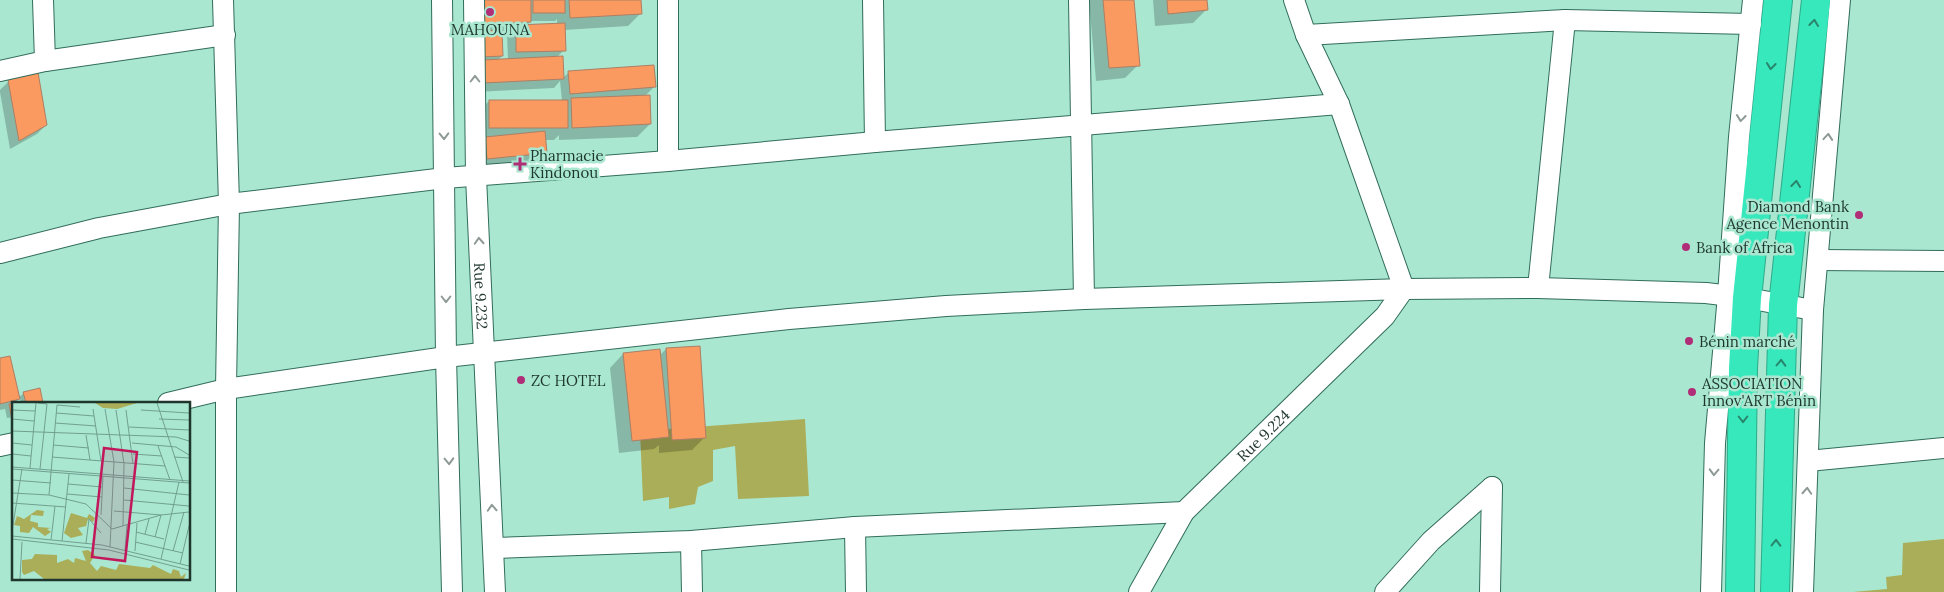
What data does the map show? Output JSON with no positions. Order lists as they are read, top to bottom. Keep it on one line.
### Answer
{"streets":{"street":["Rue 9.232","Rue 9.224"]},"places":{"other":["MAHOUNA","Diamond Bank Agence Menontin","Bank of Africa","Bénin marché","ZC HOTEL","ASSOCIATION Innov'ART Bénin"],"health":["Pharmacie Kindonou"]}}
